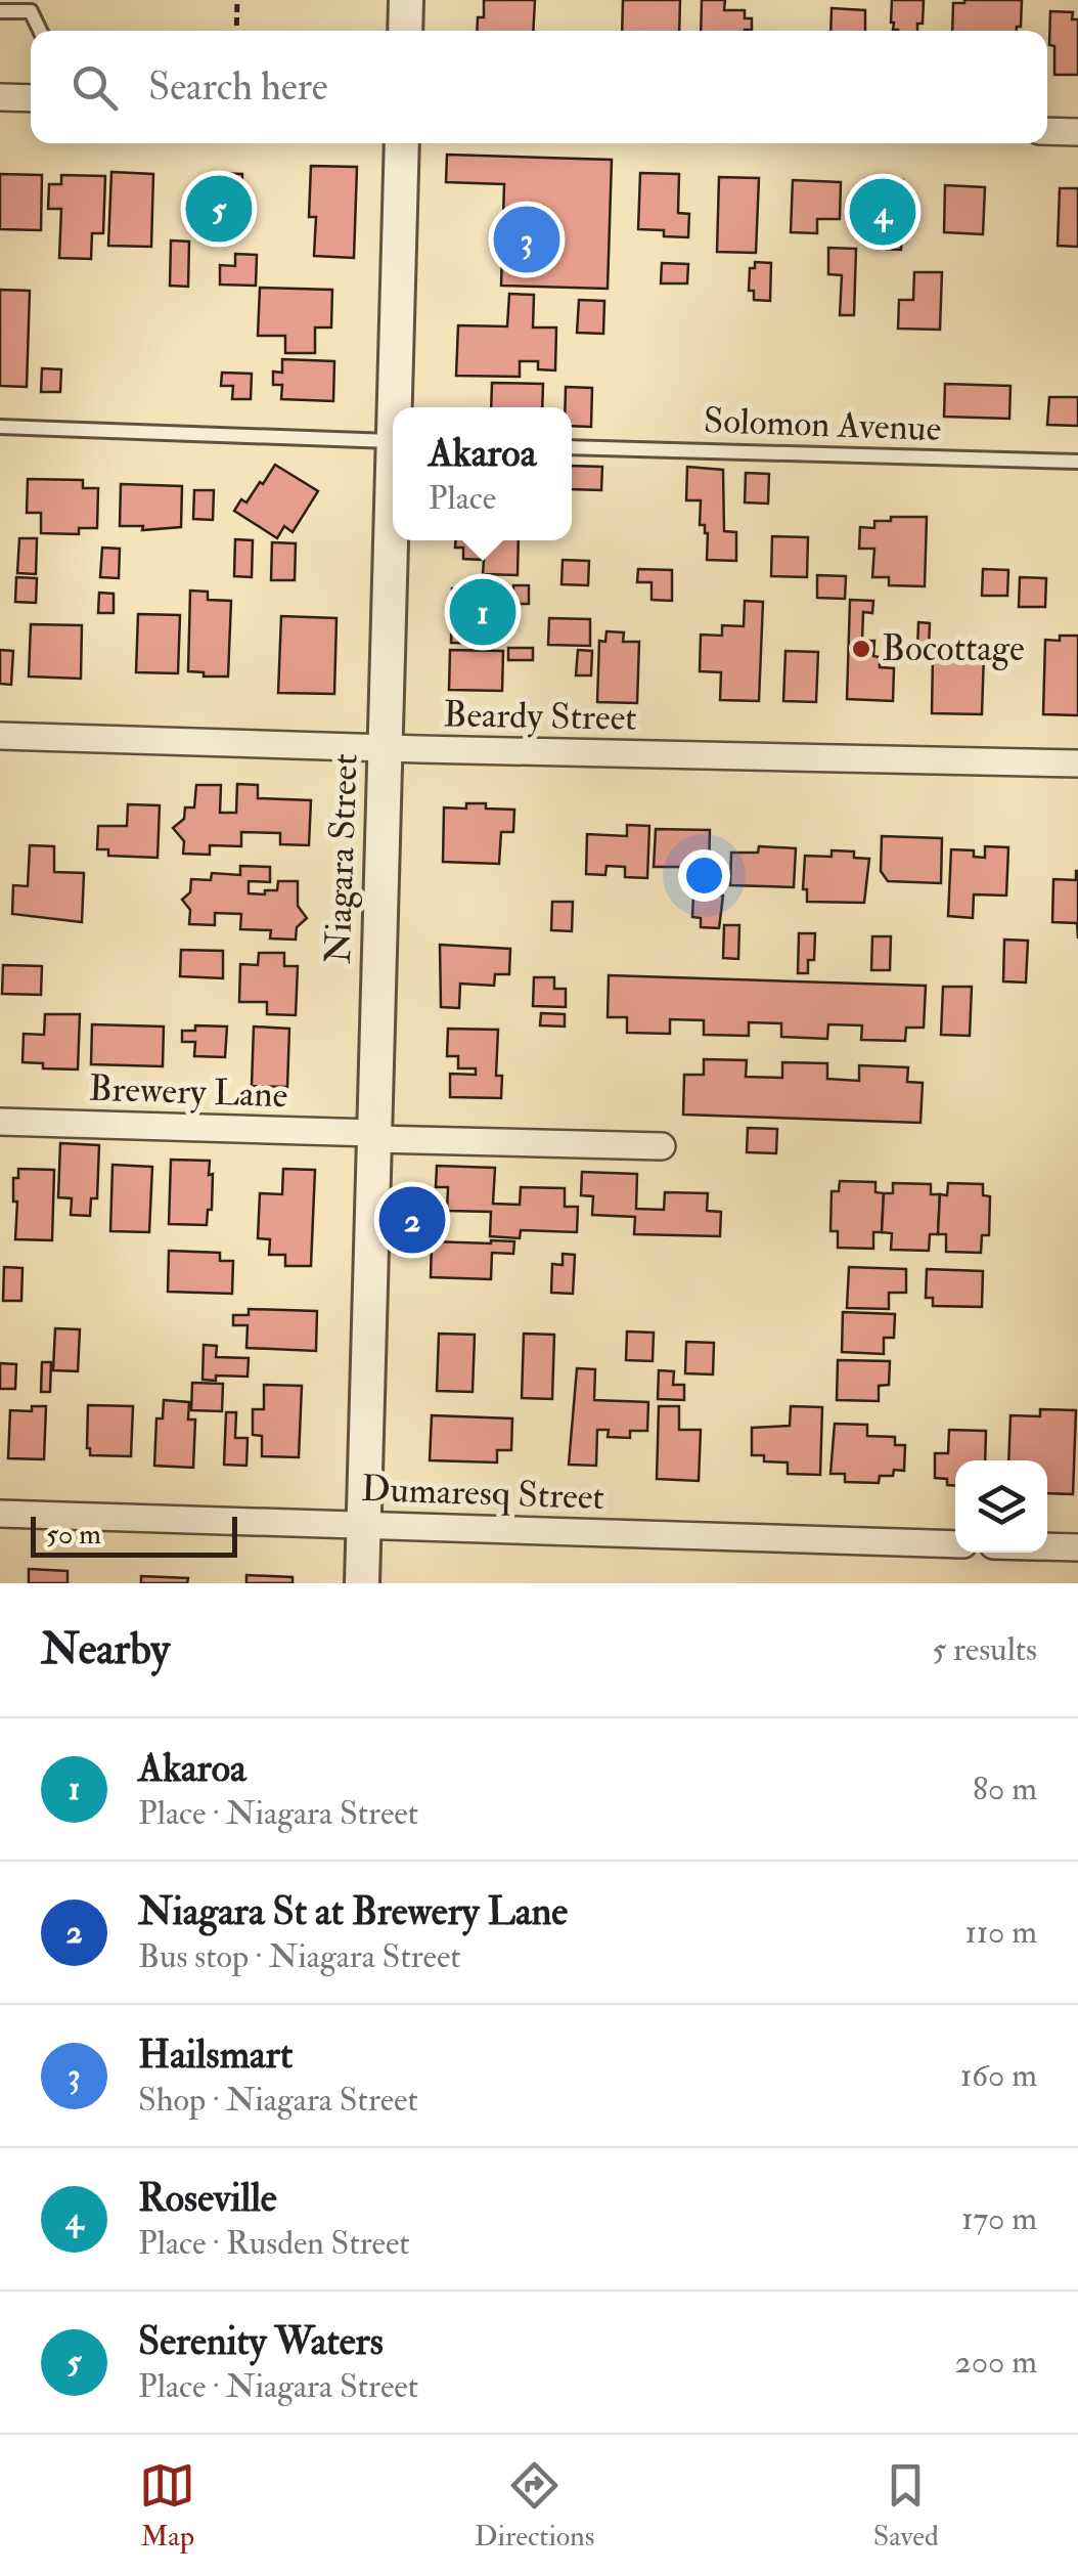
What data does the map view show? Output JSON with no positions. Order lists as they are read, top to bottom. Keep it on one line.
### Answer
{"streets":{"street":["Beardy Street","Niagara Street","Brewery Lane","Dumaresq Street"],"lane":["Solomon Avenue"]},"crossings":[["Beardy Street","Niagara Street"],["Niagara Street","Brewery Lane"],["Niagara Street","Dumaresq Street"]],"places":["Bocottage"],"scale_bar":"50 m","page":{"search":"Search here","pins":["5","4","3","1","2"],"popup":["Akaroa","Place"],"scale":"50 m","heading":["Nearby","5 results"],"list":[{"mark":"1","name":"Akaroa","note":"Place · Niagara Street","value":"80 m"},{"mark":"2","name":"Niagara St at Brewery Lane","note":"Bus stop · Niagara Street","value":"110 m"},{"mark":"3","name":"Hailsmart","note":"Shop · Niagara Street","value":"160 m"},{"mark":"4","name":"Roseville","note":"Place · Rusden Street","value":"170 m"},{"mark":"5","name":"Serenity Waters","note":"Place · Niagara Street","value":"200 m"}],"nav":["Map","Directions","Saved"]}}
